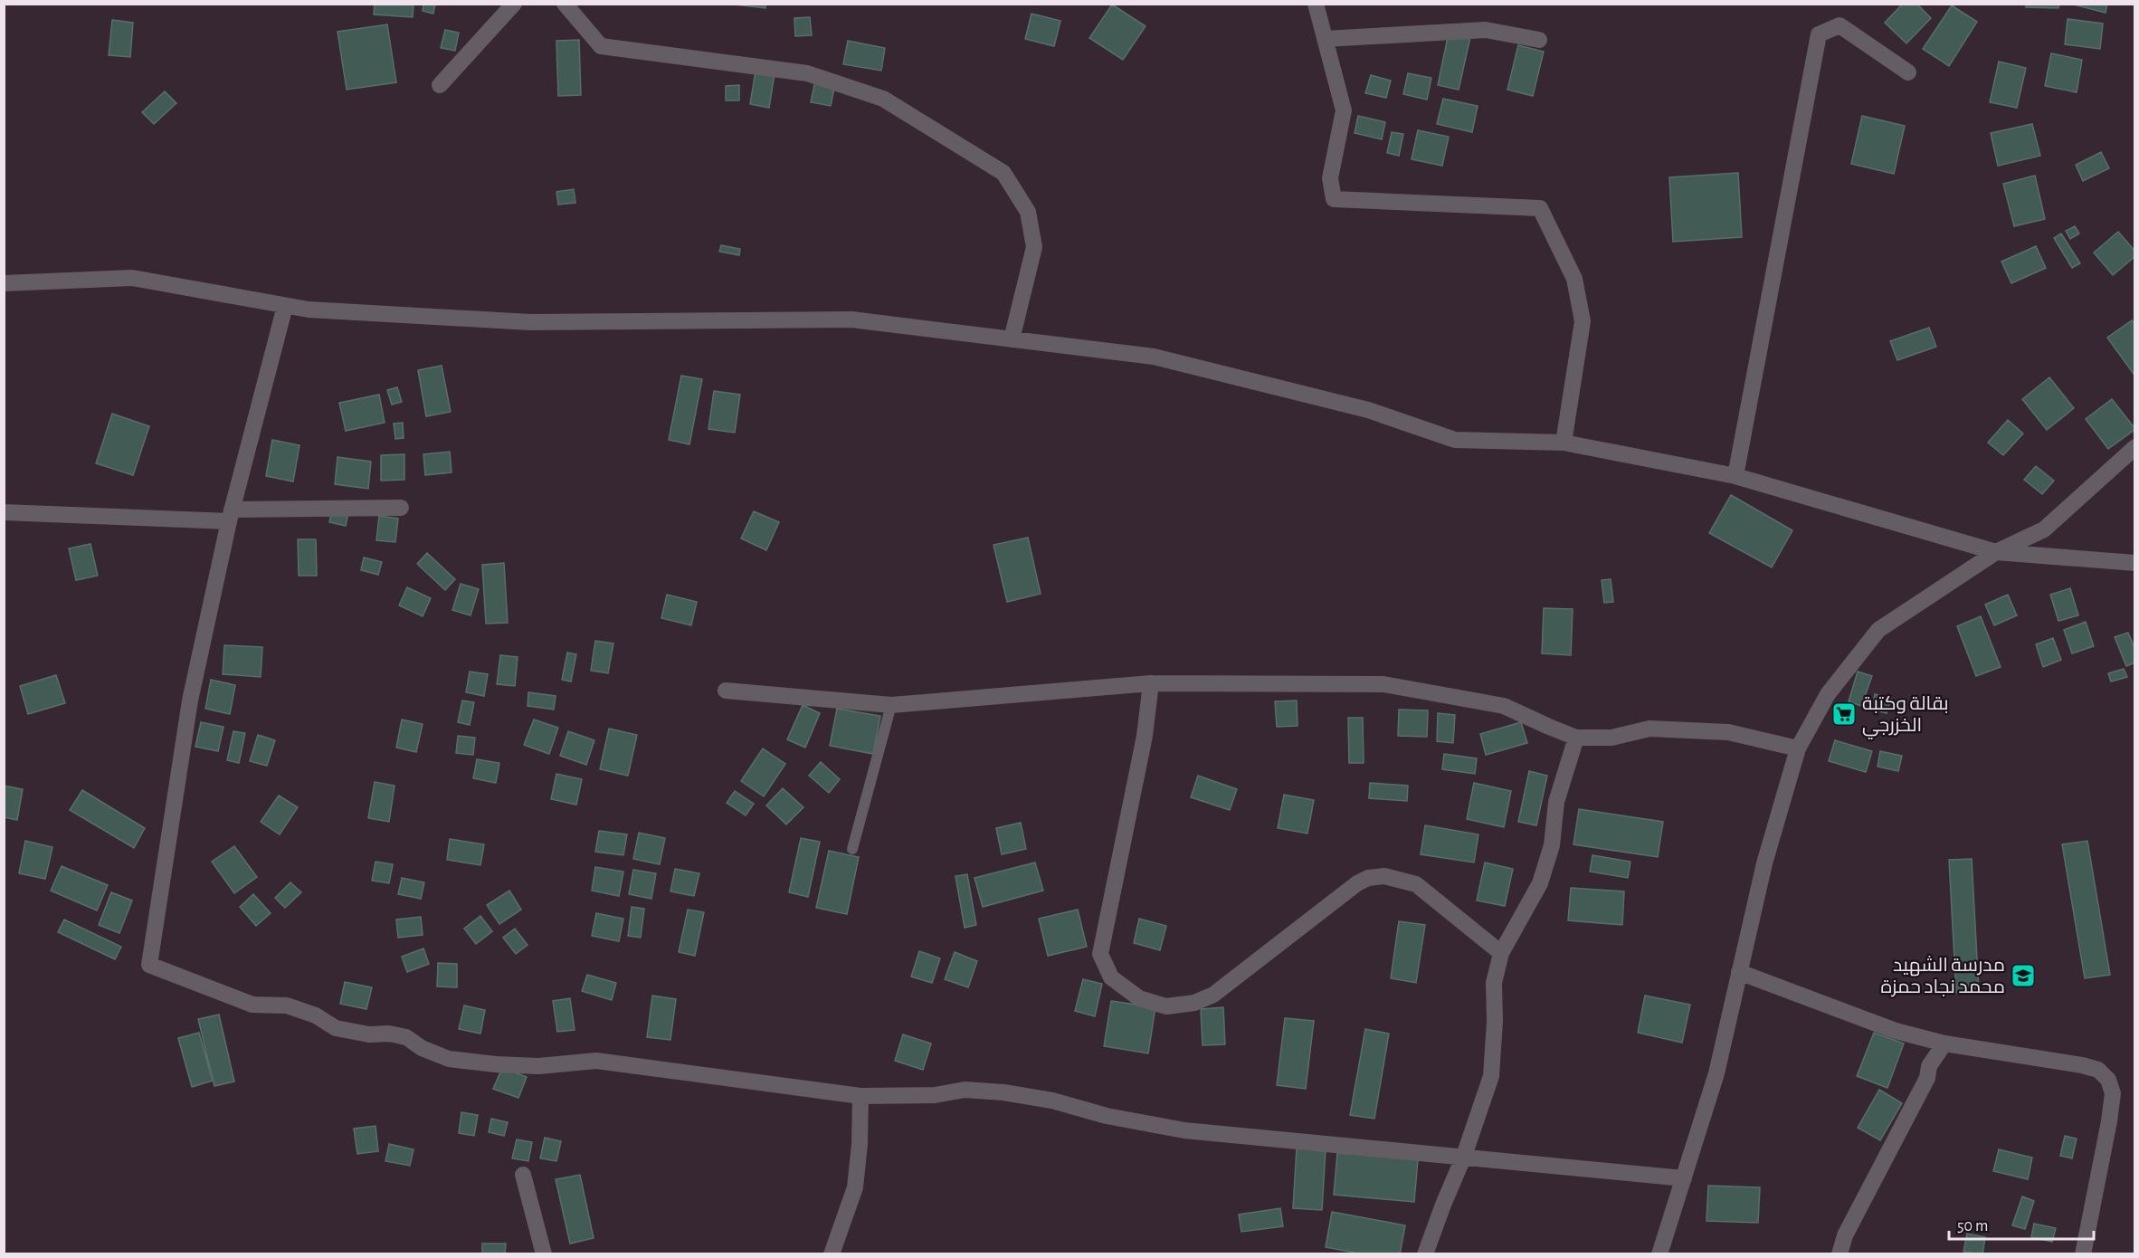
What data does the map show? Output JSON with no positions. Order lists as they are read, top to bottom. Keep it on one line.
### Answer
{"places":{"supermarket":["بقالة وكتبة الخزرجي"],"school or university":["مدرسة الشهيد محمد نجاد حمزة"]},"scale_bar":"50 m"}
